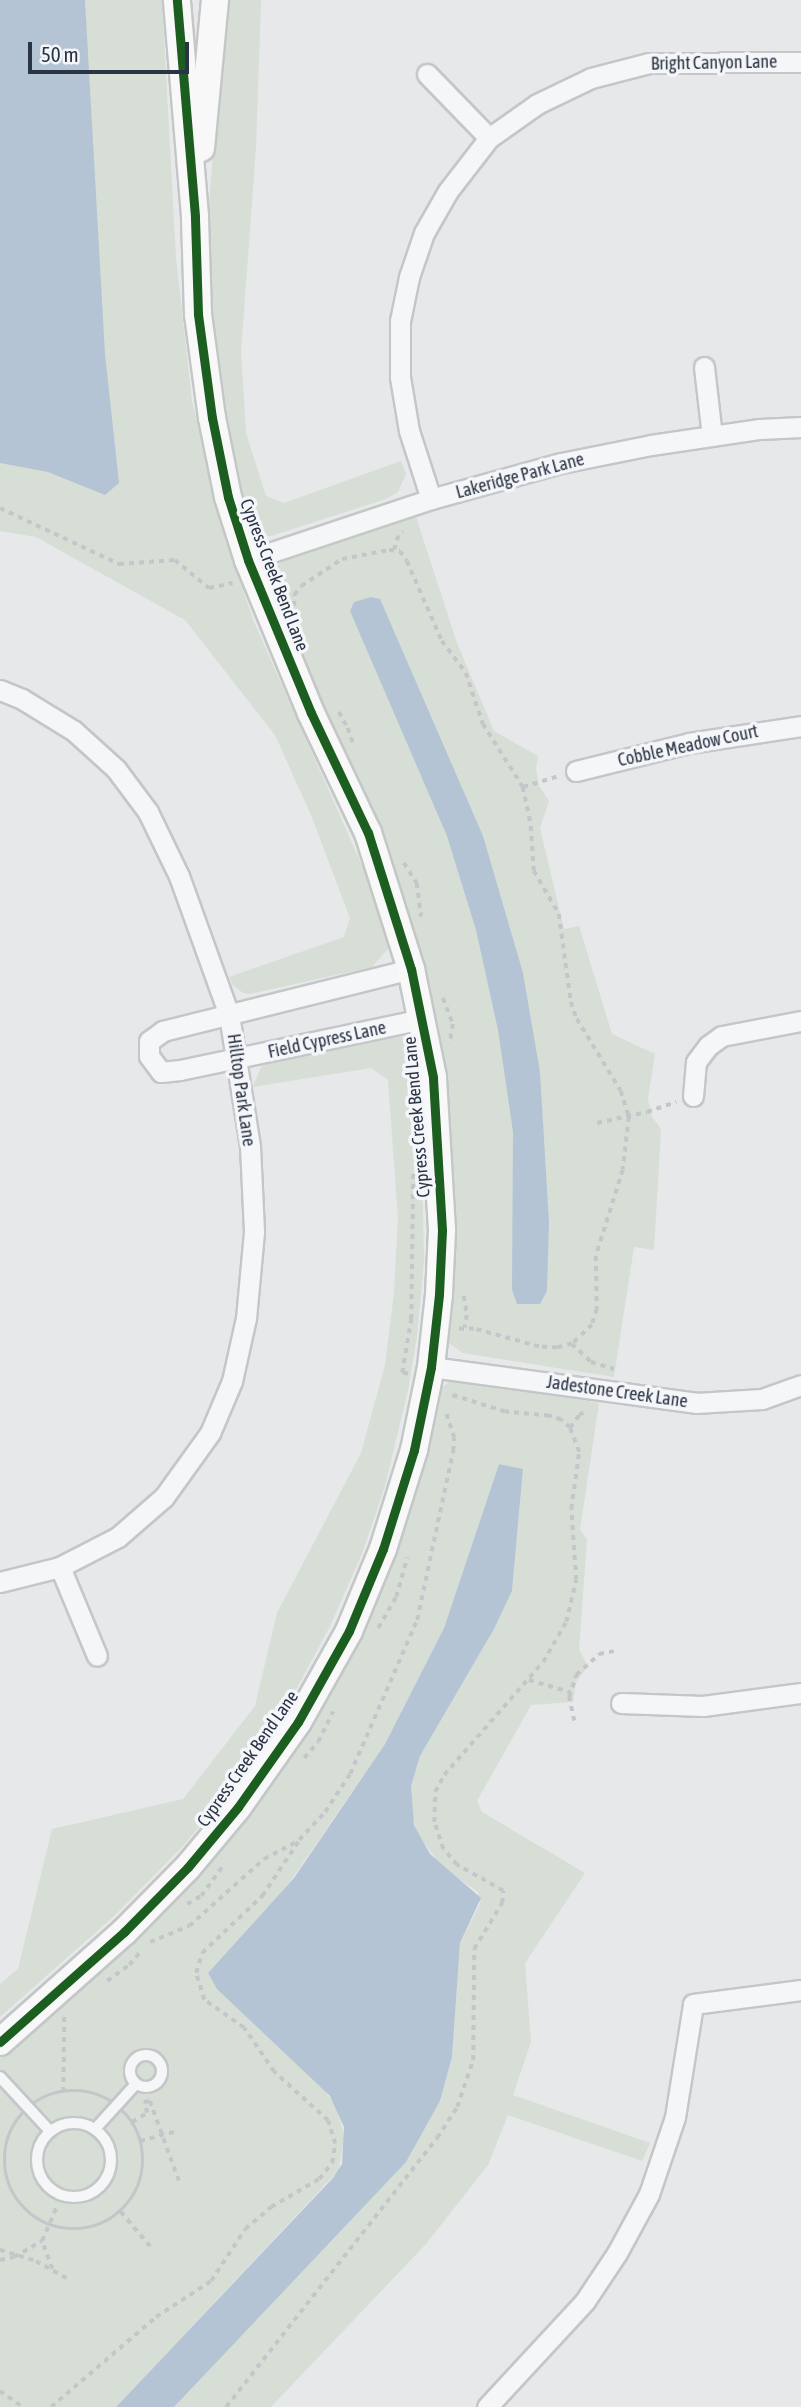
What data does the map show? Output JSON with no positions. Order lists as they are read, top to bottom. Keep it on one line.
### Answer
{"streets":{"street":["Bright Canyon Lane","Lakeridge Park Lane","Cypress Creek Bend Lane","Cobble Meadow Court","Field Cypress Lane","Hilltop Park Lane","Jadestone Creek Lane"]},"crossings":[["Bright Canyon Lane","Lakeridge Park Lane"],["Lakeridge Park Lane","Cypress Creek Bend Lane"],["Cypress Creek Bend Lane","Field Cypress Lane"],["Cypress Creek Bend Lane","Jadestone Creek Lane"],["Field Cypress Lane","Hilltop Park Lane"]],"scale_bar":"50 m"}
